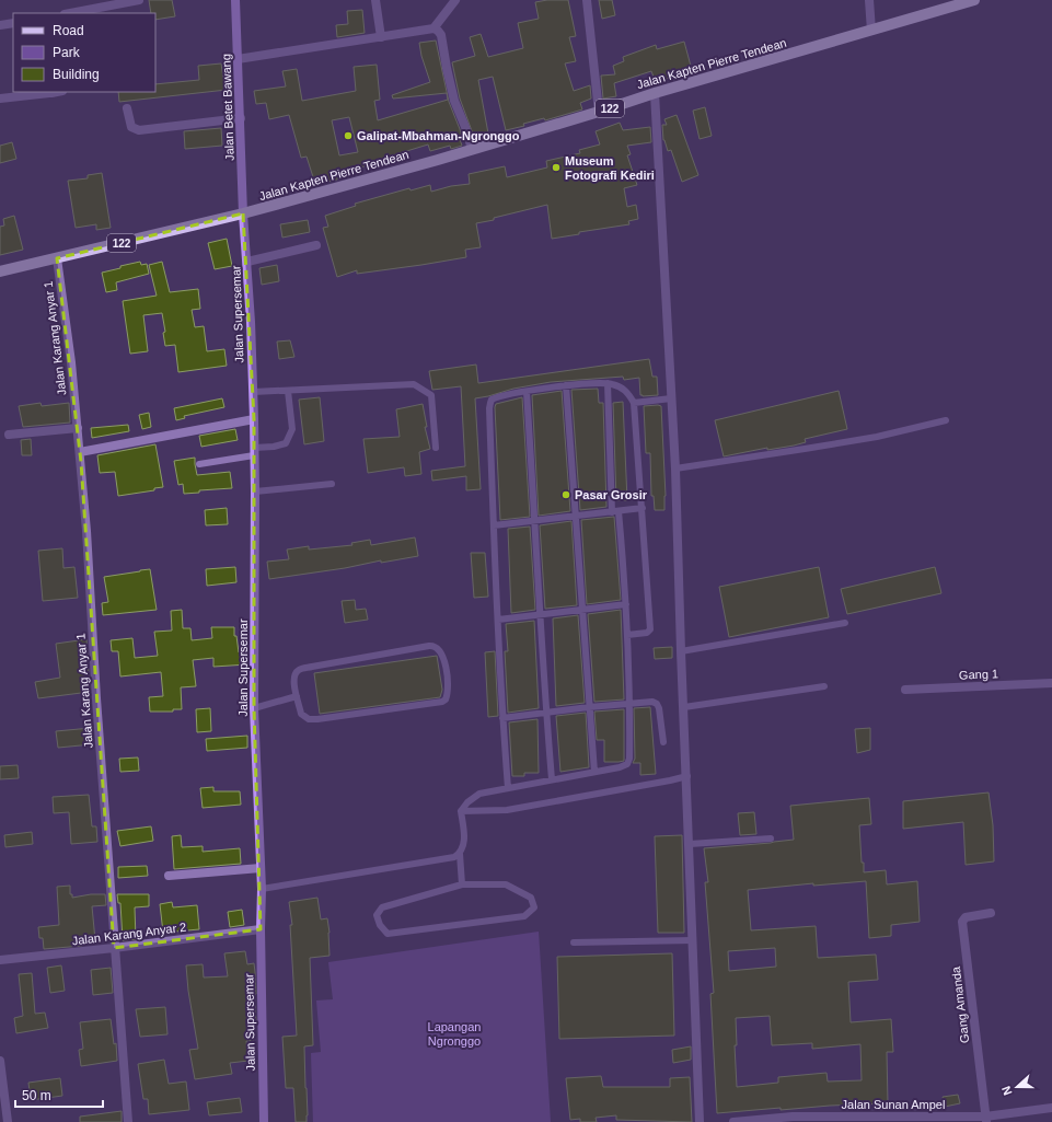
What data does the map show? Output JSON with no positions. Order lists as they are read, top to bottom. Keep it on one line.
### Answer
{"streets":{"main road":["Jalan Kapten Pierre Tendean","Jalan Betet Bawang","122","Jalan Supersemar"],"street":["Jalan Karang Anyar 1","Gang 1","Jalan Karang Anyar 2","Gang Amanda","Jalan Sunan Ampel"]},"crossings":[["Jalan Kapten Pierre Tendean","Jalan Betet Bawang"],["Jalan Kapten Pierre Tendean","Jalan Supersemar"],["Jalan Kapten Pierre Tendean","Jalan Karang Anyar 1"],["Jalan Betet Bawang","Jalan Supersemar"],["Jalan Supersemar","Jalan Karang Anyar 2"],["Jalan Karang Anyar 1","Jalan Karang Anyar 2"],["Gang Amanda","Jalan Sunan Ampel"]],"parks":["Lapangan Ngronggo"],"places":["Galipat-Mbahman-Ngronggo","Museum Fotografi Kediri","Pasar Grosir"],"legend":["Road","Park","Building"],"scale_bar":"50 m","north":"left"}
